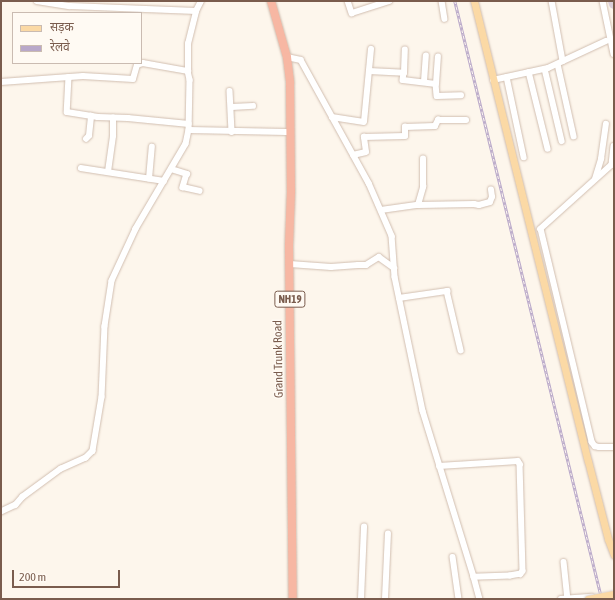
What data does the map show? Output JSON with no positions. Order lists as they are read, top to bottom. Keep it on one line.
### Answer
{"streets":{"highway":["NH19","Grand Trunk Road"]},"legend":["सड़क","रेलवे"],"scale_bar":"200 m"}
